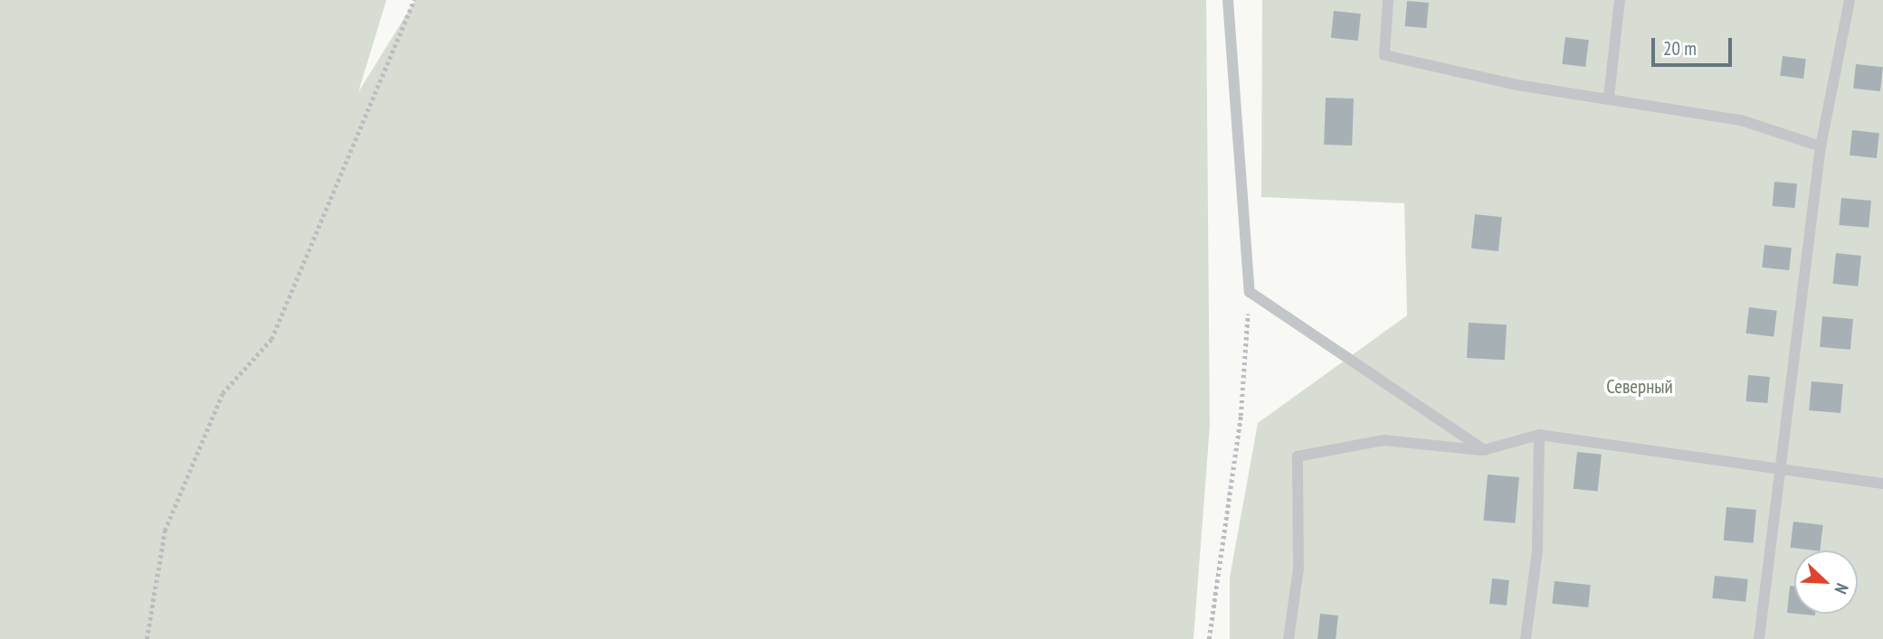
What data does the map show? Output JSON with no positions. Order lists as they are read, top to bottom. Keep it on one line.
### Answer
{"parks":["Северный"],"scale_bar":"20 m","north":"bottom right"}
